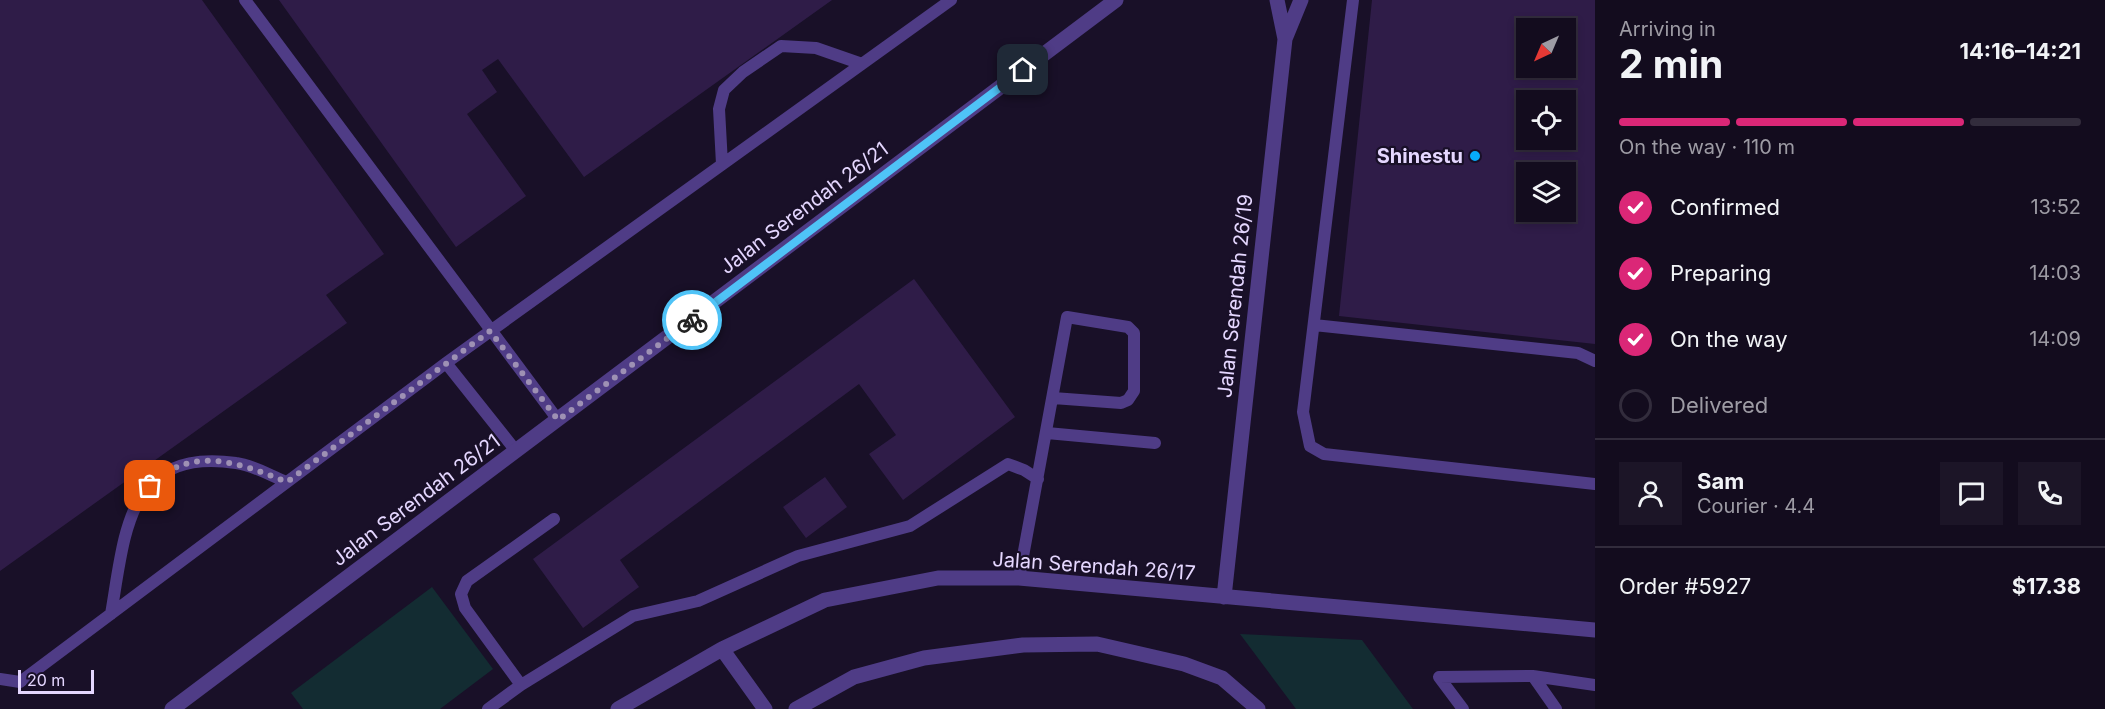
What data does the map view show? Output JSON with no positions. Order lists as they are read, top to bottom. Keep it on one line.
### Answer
{"streets":{"street":["Jalan Serendah 26/21","Jalan Serendah 26/19","Jalan Serendah 26/17"]},"crossings":[["Jalan Serendah 26/19","Jalan Serendah 26/17"]],"places":["Shinestu"],"scale_bar":"20 m","north":"bottom left","page":{"heading":["2 min","Arriving in","14:16–14:21"],"panel":["Sam","Courier · 4.4","Order #5927","$17.38"],"bar":"On the way · 110 m","list":[["Confirmed","13:52"],["Preparing","14:03"],["On the way","14:09"],"Delivered"],"scale":"20 m"}}
